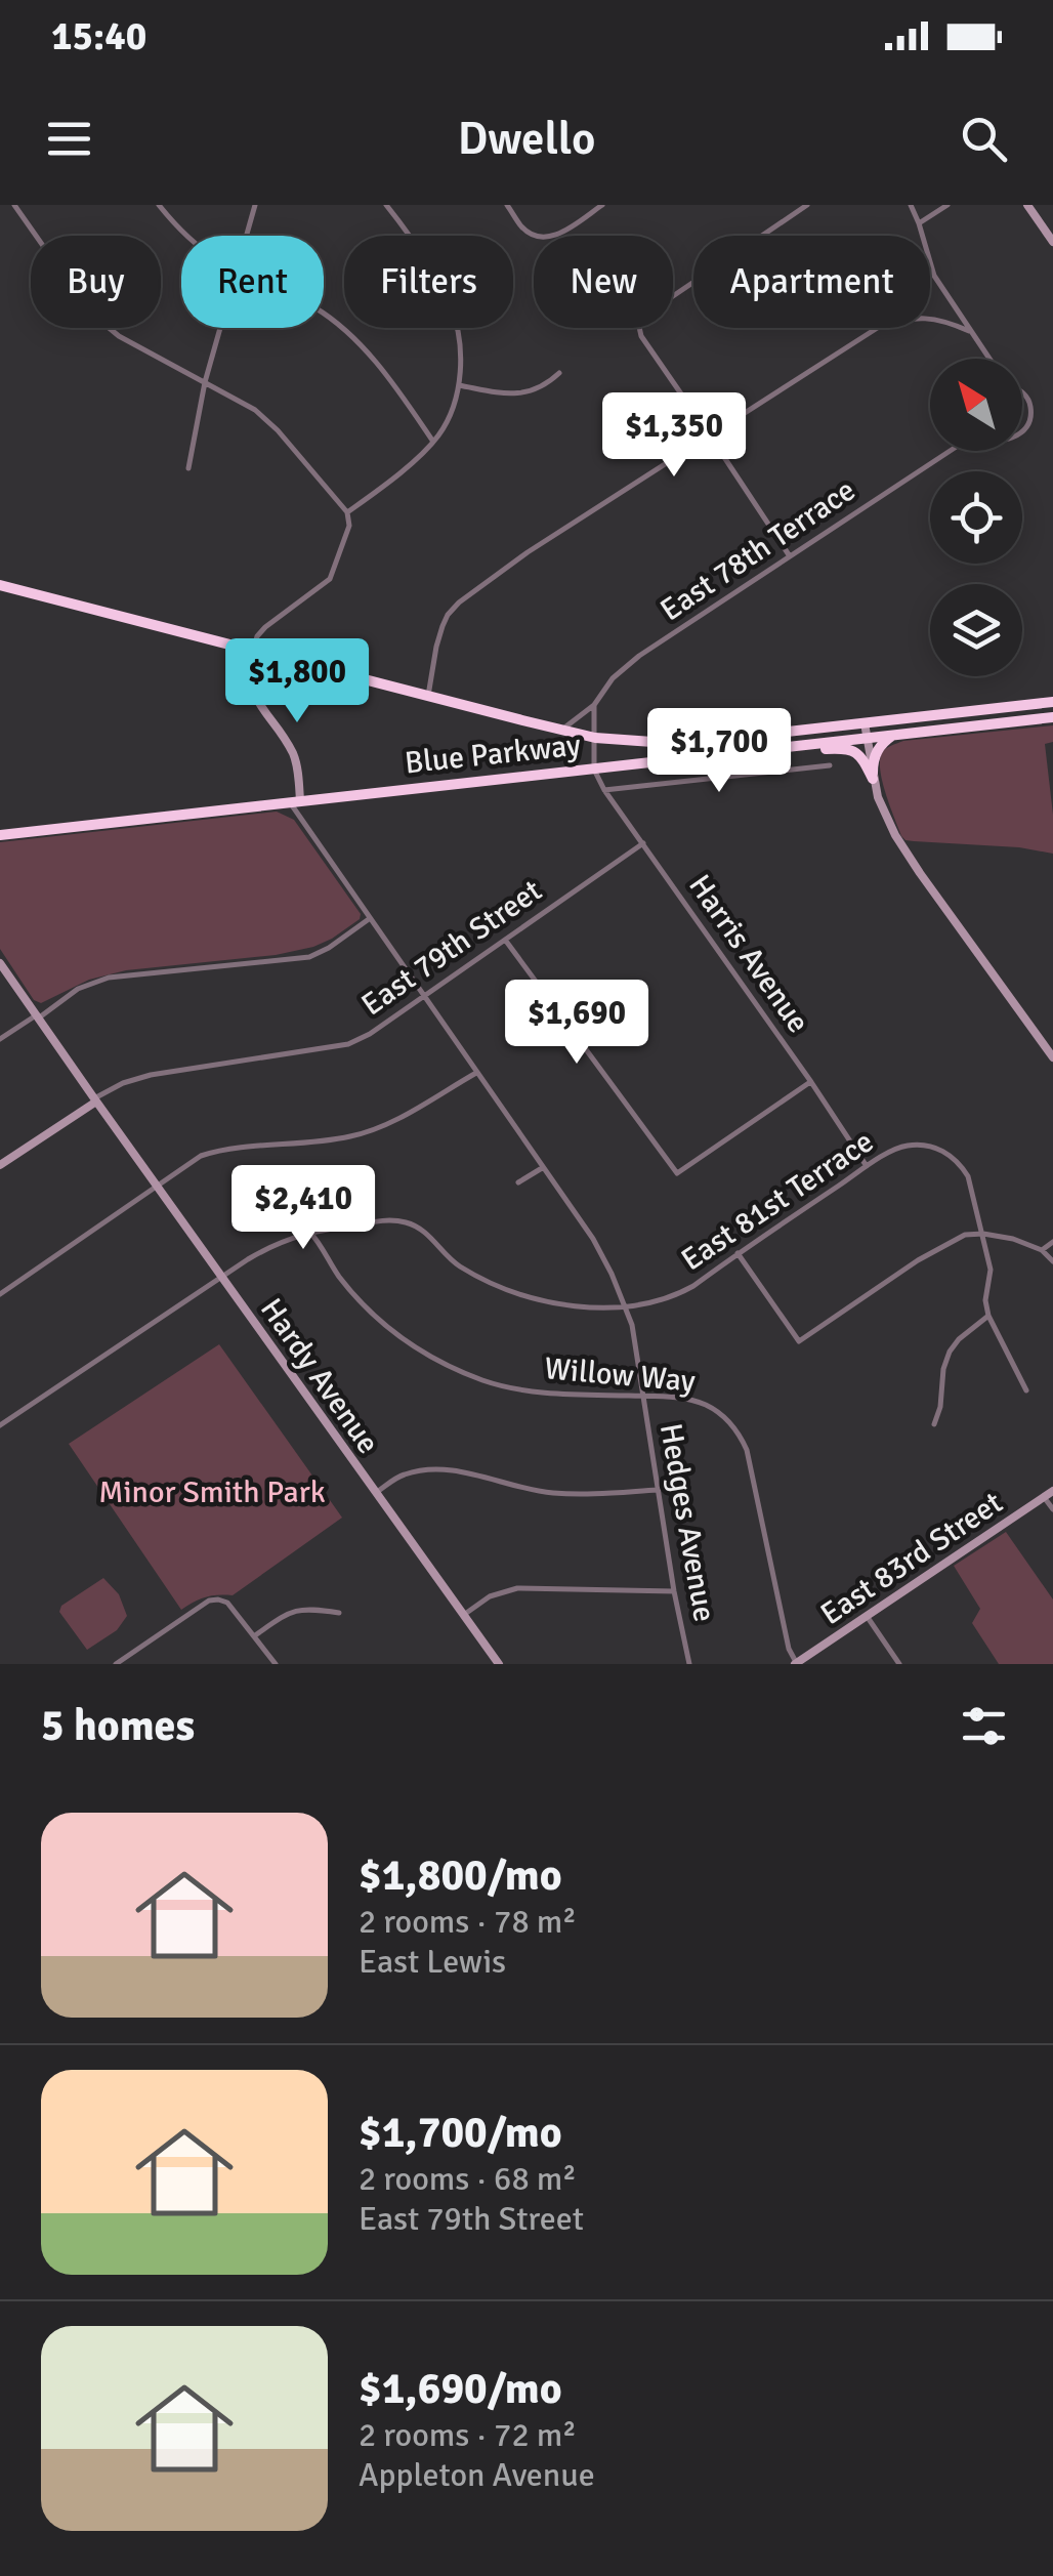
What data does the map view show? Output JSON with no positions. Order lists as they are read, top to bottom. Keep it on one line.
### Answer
{"streets":{"highway":["Blue Parkway"],"street":["East 78th Terrace","East 79th Street","Harris Avenue","East 81st Terrace","Willow Way","Hardy Avenue","Hedges Avenue","East 83rd Street"]},"crossings":[["East 78th Terrace","Blue Parkway"],["Blue Parkway","Harris Avenue"],["Blue Parkway","Hedges Avenue"],["East 79th Street","Harris Avenue"],["East 79th Street","Hardy Avenue"],["East 79th Street","Hedges Avenue"],["Harris Avenue","East 81st Terrace"],["East 81st Terrace","Willow Way"],["East 81st Terrace","Hardy Avenue"],["East 81st Terrace","Hedges Avenue"],["Willow Way","Hedges Avenue"],["Willow Way","East 83rd Street"]],"parks":["Minor Smith Park"],"north":"top left","page":{"status":"15:40","header":"Dwello","chip":["Buy","Rent","Filters","New","Apartment"],"price":["$1,350","$1,800","$1,700","$1,690","$2,410"],"heading":"5 homes","list":[{"name":"$1,800/mo","note":"2 rooms · 78 m² · East Lewis"},{"name":"$1,700/mo","note":"2 rooms · 68 m² · East 79th Street"},{"name":"$1,690/mo","note":"2 rooms · 72 m² · Appleton Avenue"}]}}
